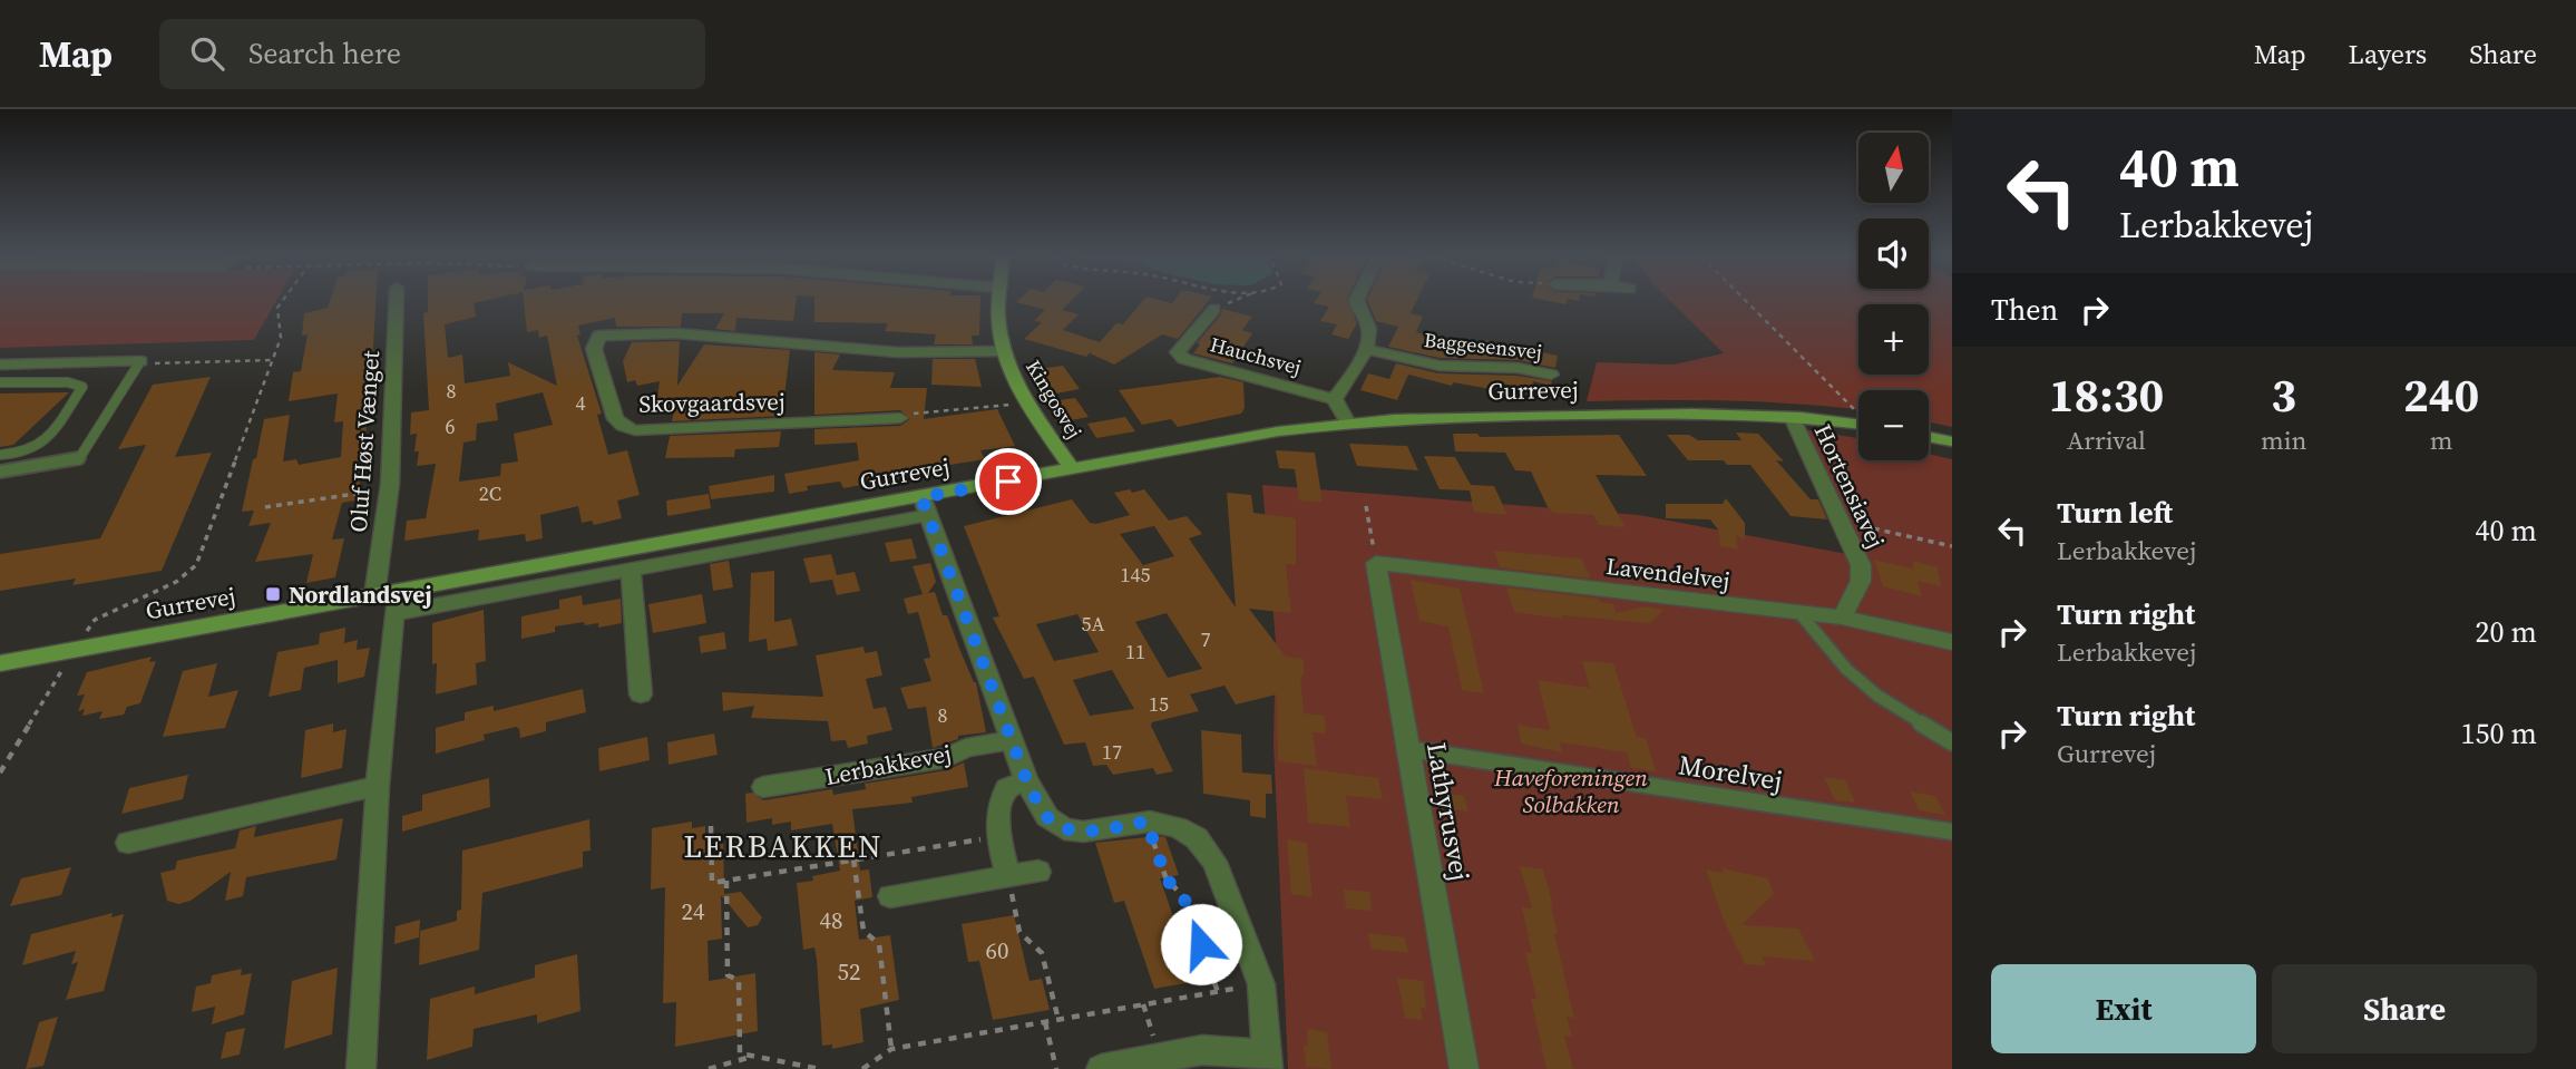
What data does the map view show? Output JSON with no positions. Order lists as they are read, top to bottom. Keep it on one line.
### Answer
{"streets":{"street":["Baggesensvej","Hauchsvej","Gurrevej","Kingosvej","Skovgaardsvej","Oluf Høst Vænget","Hortensiavej","Lavendelvej","Lerbakkevej","Lathyrusvej"],"lane":["Morelvej"]},"crossings":[["Gurrevej","Kingosvej"],["Gurrevej","Oluf Høst Vænget"],["Gurrevej","Hortensiavej"],["Kingosvej","Skovgaardsvej"],["Hortensiavej","Lavendelvej"],["Lavendelvej","Lathyrusvej"],["Morelvej","Lathyrusvej"]],"districts":["LERBAKKEN"],"parks":["Haveforeningen Solbakken"],"places":{"transit":["Nordlandsvej"]},"house_numbers":["8","4","6","2C","145","5A","7","11","15","8","17","24","48","60","52"],"north":"top","page":{"header":"Map","search":"Search here","nav":["Map","Layers","Share"],"turn":["40 m","Lerbakkevej"],"map_buttons":["+","−"],"then":"Then","eta":["18:30","Arrival","3","min","240","m"],"list":[{"name":"Turn left","note":"Lerbakkevej","value":"40 m"},{"name":"Turn right","note":"Lerbakkevej","value":"20 m"},{"name":"Turn right","note":"Gurrevej","value":"150 m"}],"buttons":["Exit","Share"]}}
